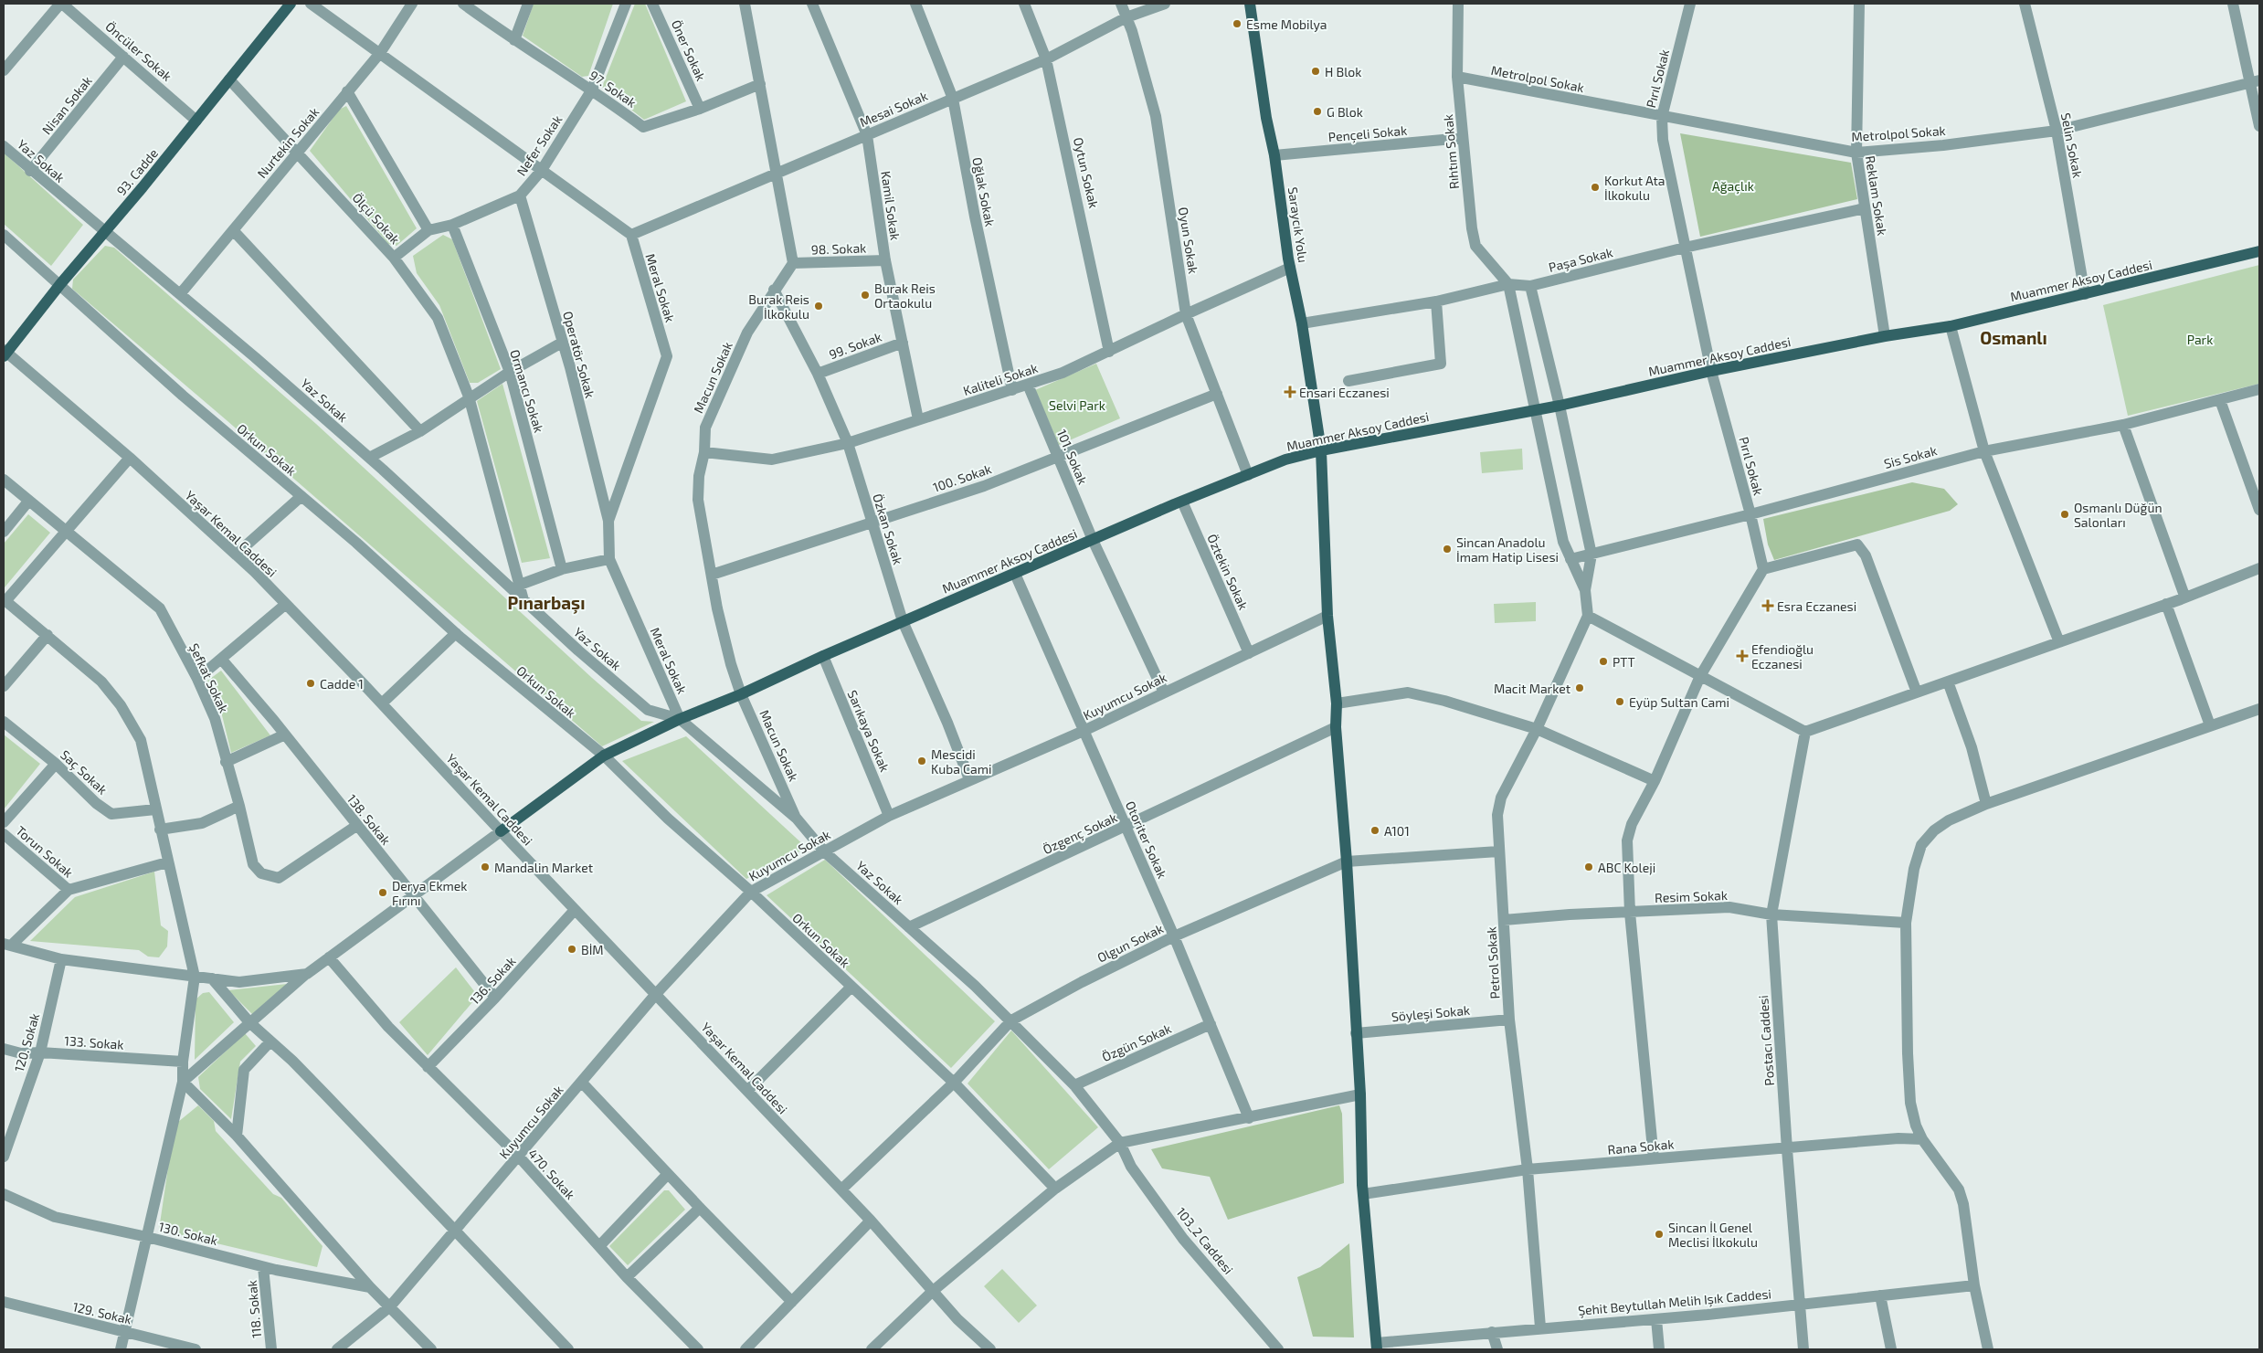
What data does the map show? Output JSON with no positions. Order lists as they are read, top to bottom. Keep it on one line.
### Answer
{"streets":{"main road":["93. Cadde","Saraycık Yolu","Muammer Aksoy Caddesi"],"street":["Öner Sokak","Öncüler Sokak","Metrolpol Sokak","Pırıl Sokak","97. Sokak","Nisan Sokak","Mesai Sokak","Pençeli Sokak","Nurtekin Sokak","Nefer Sokak","Selin Sokak","Rıhtım Sokak","Yaz Sokak","Oytun Sokak","Oğlak Sokak","Reklam Sokak","Kamil Sokak","Ölçü Sokak","Oyun Sokak","98. Sokak","Paşa Sokak","Meral Sokak","99. Sokak","Operatör Sokak","Macun Sokak","Kaliteli Sokak","Ormancı Sokak","Orkun Sokak","101. Sokak","Sis Sokak","100. Sokak","Özkan Sokak","Yaşar Kemal Caddesi","Öztekin Sokak","Şefkat Sokak","Kuyumcu Sokak","Sarıkaya Sokak","Saç Sokak","138. Sokak","Özgenç Sokak","Otoriter Sokak","Torun Sokak","Resim Sokak","Olgun Sokak","Petrol Sokak","136. Sokak","Söyleşi Sokak","Postacı Caddesi","120. Sokak","133. Sokak","Özgün Sokak","Rana Sokak","470. Sokak","130. Sokak","103_2 Caddesi","Şehit Beytullah Melih Işık Caddesi","118. Sokak","129. Sokak"]},"crossings":[["Öner Sokak","97. Sokak"],["Öncüler Sokak","Nisan Sokak"],["Öncüler Sokak","93. Cadde"],["Metrolpol Sokak","Pırıl Sokak"],["Metrolpol Sokak","Selin Sokak"],["Metrolpol Sokak","Rıhtım Sokak"],["Metrolpol Sokak","Reklam Sokak"],["Pırıl Sokak","Paşa Sokak"],["Pırıl Sokak","Muammer Aksoy Caddesi"],["Pırıl Sokak","Sis Sokak"],["97. Sokak","Nefer Sokak"],["Nisan Sokak","Yaz Sokak"],["Mesai Sokak","Oytun Sokak"],["Mesai Sokak","Oğlak Sokak"],["Mesai Sokak","Kamil Sokak"],["Mesai Sokak","Oyun Sokak"],["Mesai Sokak","Meral Sokak"],["Pençeli Sokak","Rıhtım Sokak"],["Pençeli Sokak","Saraycık Yolu"],["Nurtekin Sokak","Yaz Sokak"],["Nurtekin Sokak","Ölçü Sokak"],["Nefer Sokak","Ölçü Sokak"],["Nefer Sokak","Operatör Sokak"],["Nefer Sokak","Ormancı Sokak"],["Selin Sokak","Muammer Aksoy Caddesi"],["Rıhtım Sokak","Paşa Sokak"],["Yaz Sokak","93. Cadde"],["Yaz Sokak","Ölçü Sokak"],["Yaz Sokak","Muammer Aksoy Caddesi"],["Yaz Sokak","Meral Sokak"],["Yaz Sokak","Macun Sokak"],["Yaz Sokak","Kuyumcu Sokak"],["Yaz Sokak","Özgenç Sokak"],["Yaz Sokak","Olgun Sokak"],["Yaz Sokak","Özgün Sokak"],["Yaz Sokak","103_2 Caddesi"],["93. Cadde","Ölçü Sokak"],["93. Cadde","Orkun Sokak"],["93. Cadde","Yaşar Kemal Caddesi"],["Oytun Sokak","Kaliteli Sokak"],["Oğlak Sokak","Kaliteli Sokak"],["Reklam Sokak","Paşa Sokak"],["Reklam Sokak","Muammer Aksoy Caddesi"],["Kamil Sokak","98. Sokak"],["Kamil Sokak","99. Sokak"],["Kamil Sokak","Kaliteli Sokak"],["Saraycık Yolu","Paşa Sokak"],["Saraycık Yolu","Muammer Aksoy Caddesi"],["Saraycık Yolu","Kaliteli Sokak"],["Saraycık Yolu","Kuyumcu Sokak"],["Saraycık Yolu","Özgenç Sokak"],["Saraycık Yolu","Olgun Sokak"],["Saraycık Yolu","Söyleşi Sokak"],["Saraycık Yolu","Rana Sokak"],["Saraycık Yolu","Şehit Beytullah Melih Işık Caddesi"],["Oyun Sokak","Muammer Aksoy Caddesi"],["Oyun Sokak","Kaliteli Sokak"],["Oyun Sokak","100. Sokak"],["98. Sokak","Macun Sokak"],["Muammer Aksoy Caddesi","Meral Sokak"],["Muammer Aksoy Caddesi","Macun Sokak"],["Muammer Aksoy Caddesi","Orkun Sokak"],["Muammer Aksoy Caddesi","101. Sokak"],["Muammer Aksoy Caddesi","Özkan Sokak"],["Muammer Aksoy Caddesi","Yaşar Kemal Caddesi"],["Muammer Aksoy Caddesi","Öztekin Sokak"],["Muammer Aksoy Caddesi","Sarıkaya Sokak"],["Muammer Aksoy Caddesi","Otoriter Sokak"],["Meral Sokak","Operatör Sokak"],["99. Sokak","Özkan Sokak"],["Macun Sokak","Kaliteli Sokak"],["Macun Sokak","100. Sokak"],["Macun Sokak","Özkan Sokak"],["Kaliteli Sokak","101. Sokak"],["Kaliteli Sokak","Özkan Sokak"],["Orkun Sokak","Kuyumcu Sokak"],["Orkun Sokak","Olgun Sokak"],["101. Sokak","100. Sokak"],["101. Sokak","Kuyumcu Sokak"],["100. Sokak","Özkan Sokak"],["Özkan Sokak","Kuyumcu Sokak"],["Yaşar Kemal Caddesi","Kuyumcu Sokak"],["Yaşar Kemal Caddesi","Olgun Sokak"],["Yaşar Kemal Caddesi","136. Sokak"],["Öztekin Sokak","Kuyumcu Sokak"],["Şefkat Sokak","138. Sokak"],["Kuyumcu Sokak","Sarıkaya Sokak"],["Kuyumcu Sokak","Otoriter Sokak"],["Kuyumcu Sokak","470. Sokak"],["138. Sokak","136. Sokak"],["Özgenç Sokak","Otoriter Sokak"],["Otoriter Sokak","Olgun Sokak"],["Otoriter Sokak","Özgün Sokak"],["Resim Sokak","Petrol Sokak"],["Resim Sokak","Postacı Caddesi"],["Olgun Sokak","Petrol Sokak"],["Petrol Sokak","Söyleşi Sokak"],["Petrol Sokak","Rana Sokak"],["Petrol Sokak","Şehit Beytullah Melih Işık Caddesi"],["136. Sokak","470. Sokak"],["Postacı Caddesi","Rana Sokak"],["Postacı Caddesi","Şehit Beytullah Melih Işık Caddesi"],["120. Sokak","133. Sokak"],["130. Sokak","118. Sokak"]],"districts":["Osmanlı","Pınarbaşı"],"parks":["Ağaçlık","Park","Selvi Park"],"places":{"other":["Esme Mobilya","H Blok","G Blok","Korkut Ata İlkokulu","Burak Reis Ortaokulu","Burak Reis İlkokulu","Osmanlı Düğün Salonları","Sincan Anadolu İmam Hatip Lisesi","PTT","Cadde 1","Macit Market","Eyüp Sultan Cami","Mescidi Kuba Cami","A101","Mandalin Market","ABC Koleji","Derya Ekmek Fırını","BİM","Sincan İl Genel Meclisi İlkokulu"],"health":["Ensari Eczanesi","Esra Eczanesi","Efendioğlu Eczanesi"]}}
